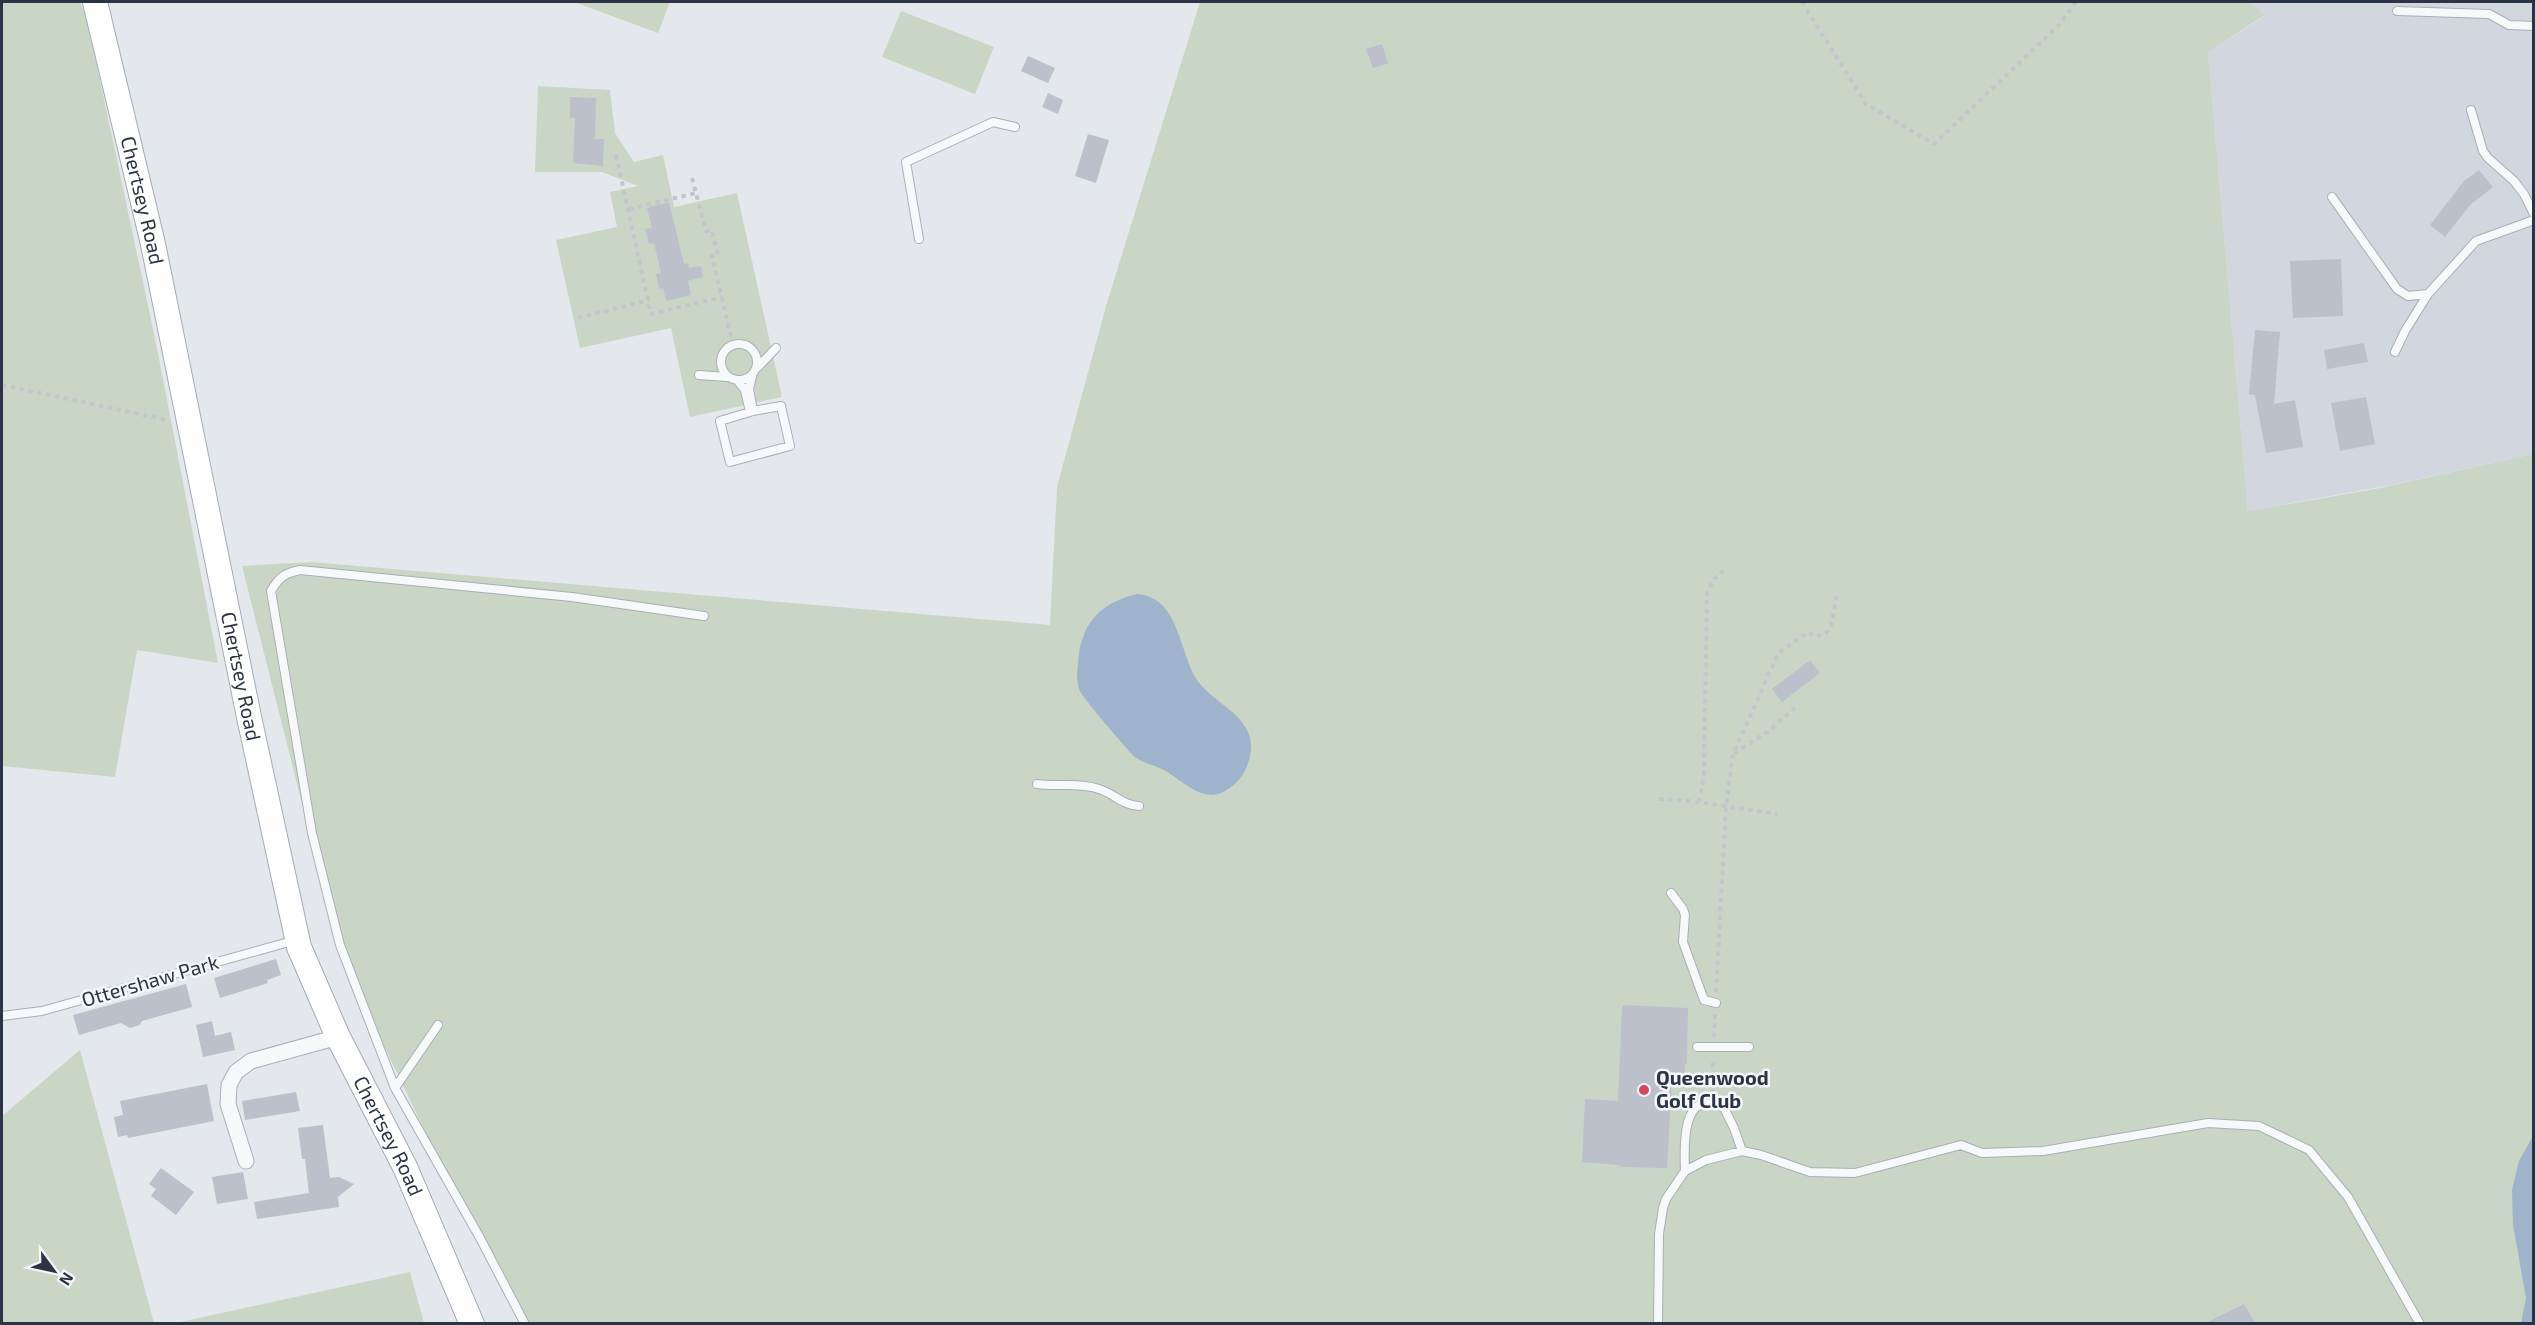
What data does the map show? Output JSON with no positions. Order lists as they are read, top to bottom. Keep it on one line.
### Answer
{"streets":{"main road":["Chertsey Road"],"lane":["Ottershaw Park"]},"crossings":[["Chertsey Road","Ottershaw Park"]],"places":["Queenwood Golf Club"],"north":"bottom right"}
